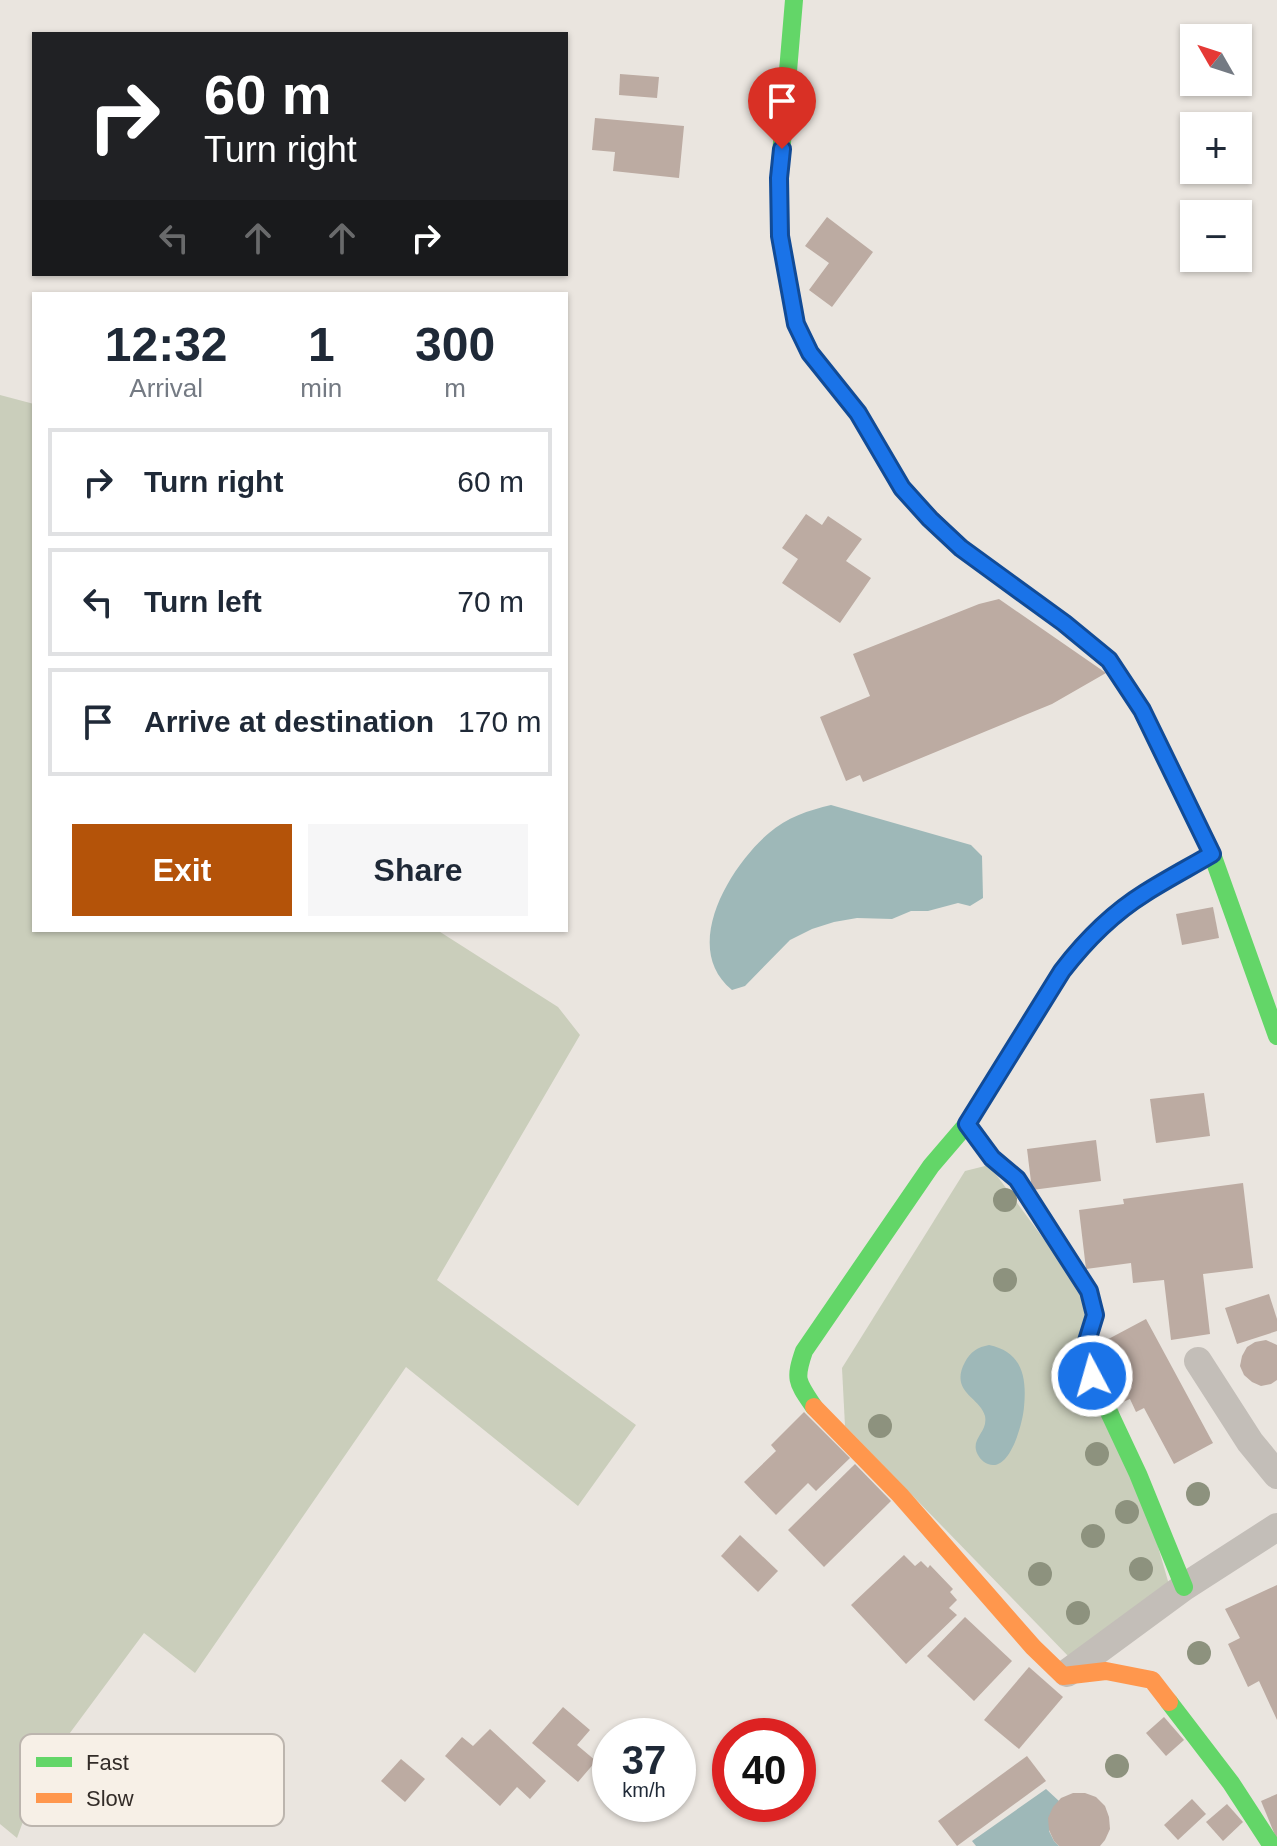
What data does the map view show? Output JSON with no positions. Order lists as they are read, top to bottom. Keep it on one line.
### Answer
{"legend":["Fast","Slow"],"north":"top left","page":{"map_buttons":["+","−"],"turn":["60 m","Turn right"],"eta":["12:32","Arrival","1","min","300","m"],"list":[{"name":"Turn right","value":"60 m"},{"name":"Turn left","value":"70 m"},{"name":"Arrive at destination","value":"170 m"}],"buttons":["Exit","Share"],"speed":"37 km/h","limit":"40"}}
